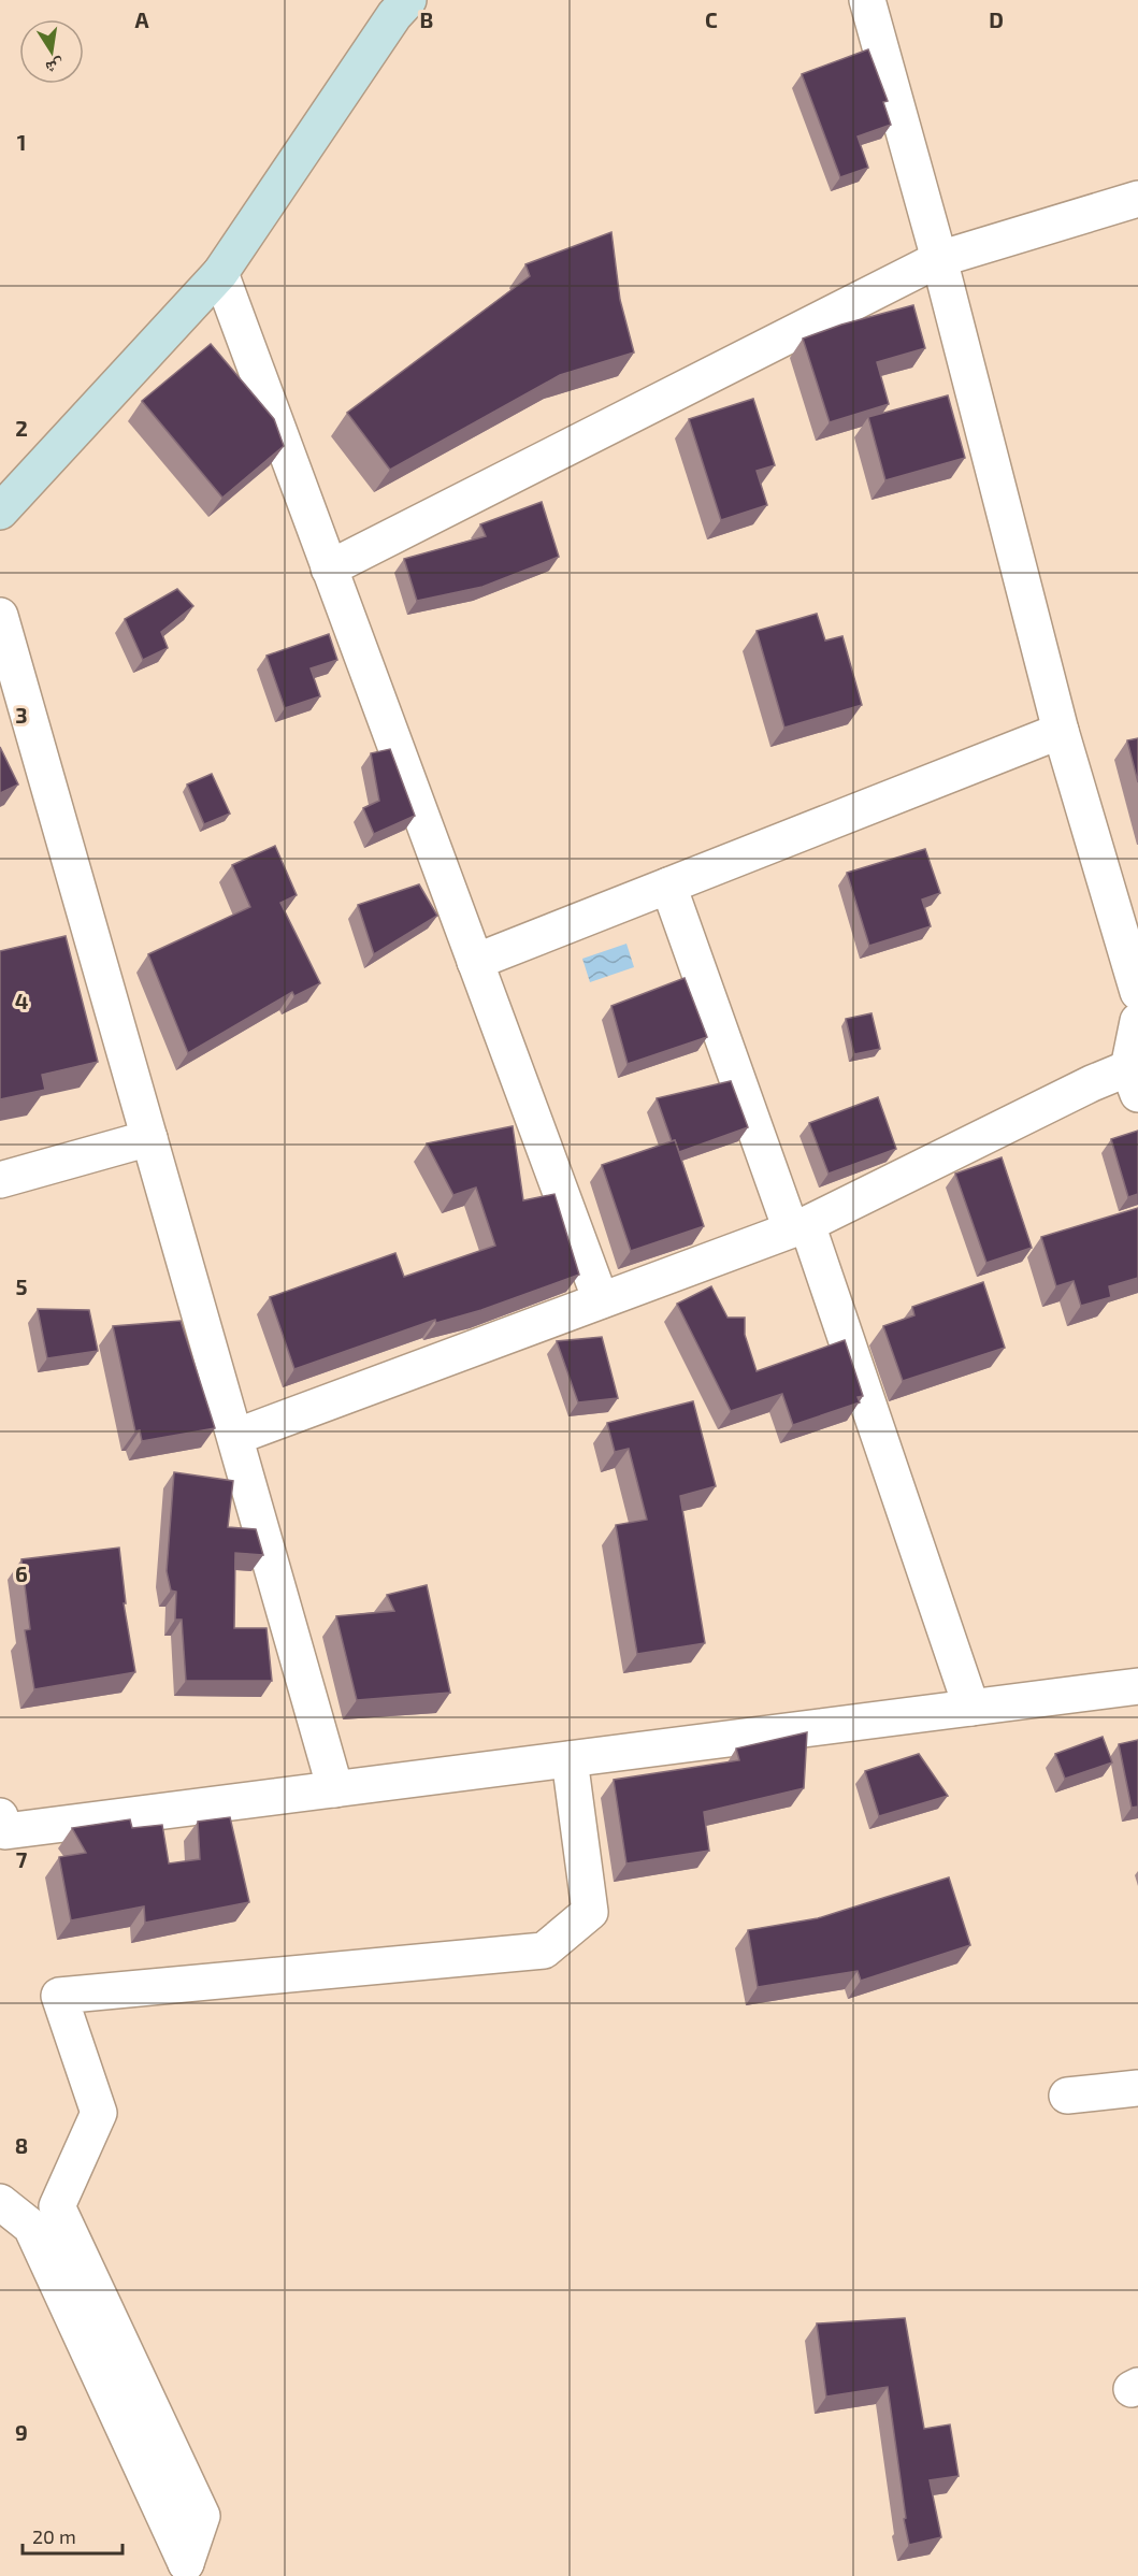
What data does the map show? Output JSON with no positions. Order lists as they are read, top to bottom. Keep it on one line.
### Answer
{"scale_bar":"20 m","north":"bottom","grid":{"columns":["A","B","C","D"],"rows":["1","2","3","4","5","6","7","8","9"]}}
